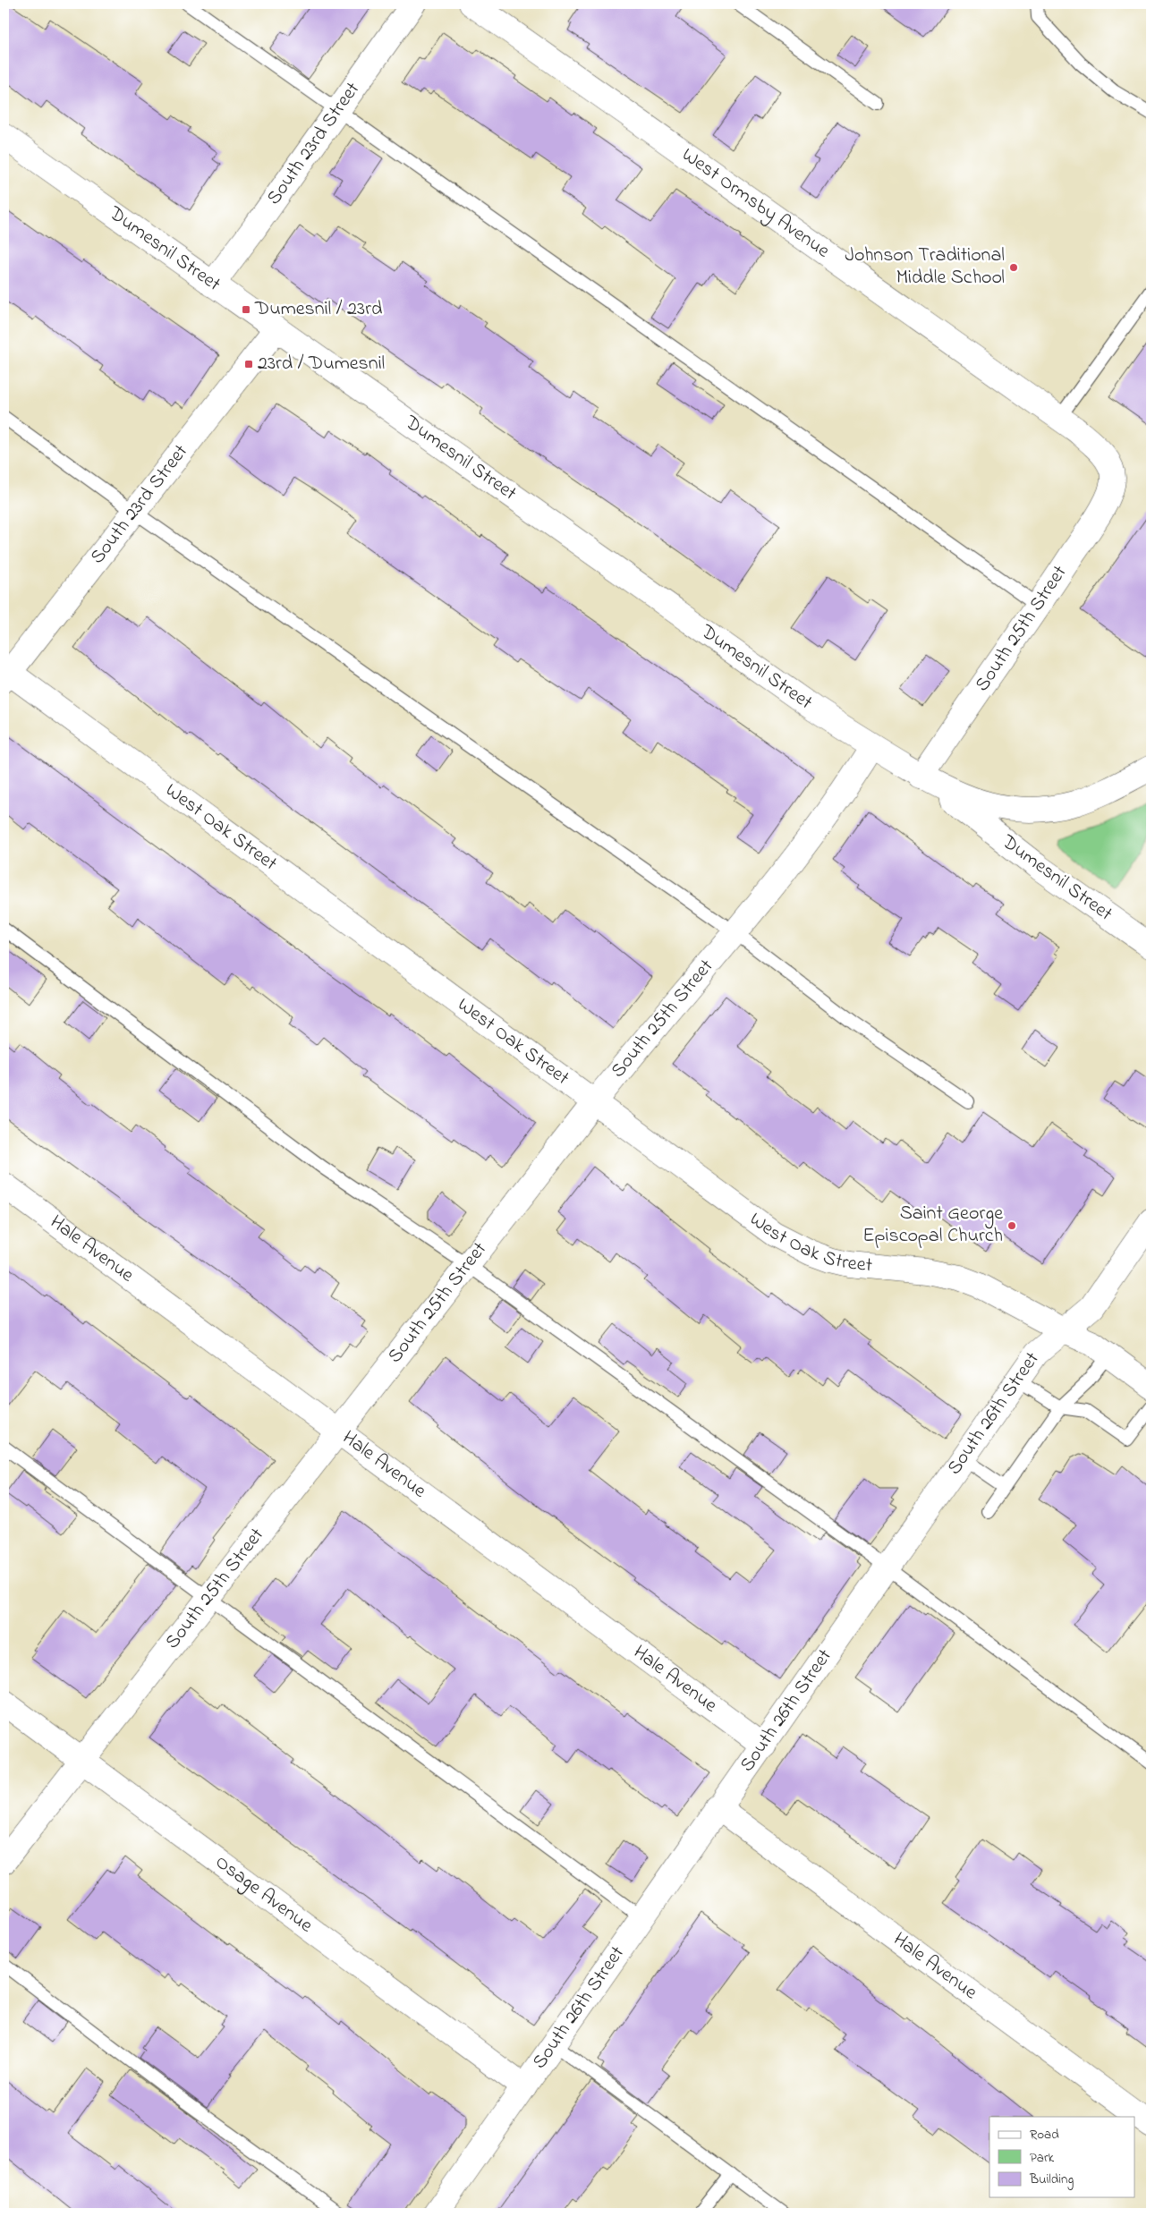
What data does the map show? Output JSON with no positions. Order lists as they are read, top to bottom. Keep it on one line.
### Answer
{"streets":{"street":["South 23rd Street","West Ormsby Avenue","Dumesnil Street","South 25th Street","West Oak Street","Hale Avenue","South 26th Street","Osage Avenue"]},"crossings":[["South 23rd Street","Dumesnil Street"],["South 23rd Street","West Oak Street"],["West Ormsby Avenue","South 25th Street"],["Dumesnil Street","South 25th Street"],["South 25th Street","West Oak Street"],["South 25th Street","Hale Avenue"],["South 25th Street","Osage Avenue"],["West Oak Street","South 26th Street"],["Hale Avenue","South 26th Street"],["South 26th Street","Osage Avenue"]],"places":{"other":["Johnson Traditional Middle School","Saint George Episcopal Church"],"transit":["Dumesnil / 23rd","23rd / Dumesnil"]},"legend":["Road","Park","Building"]}
